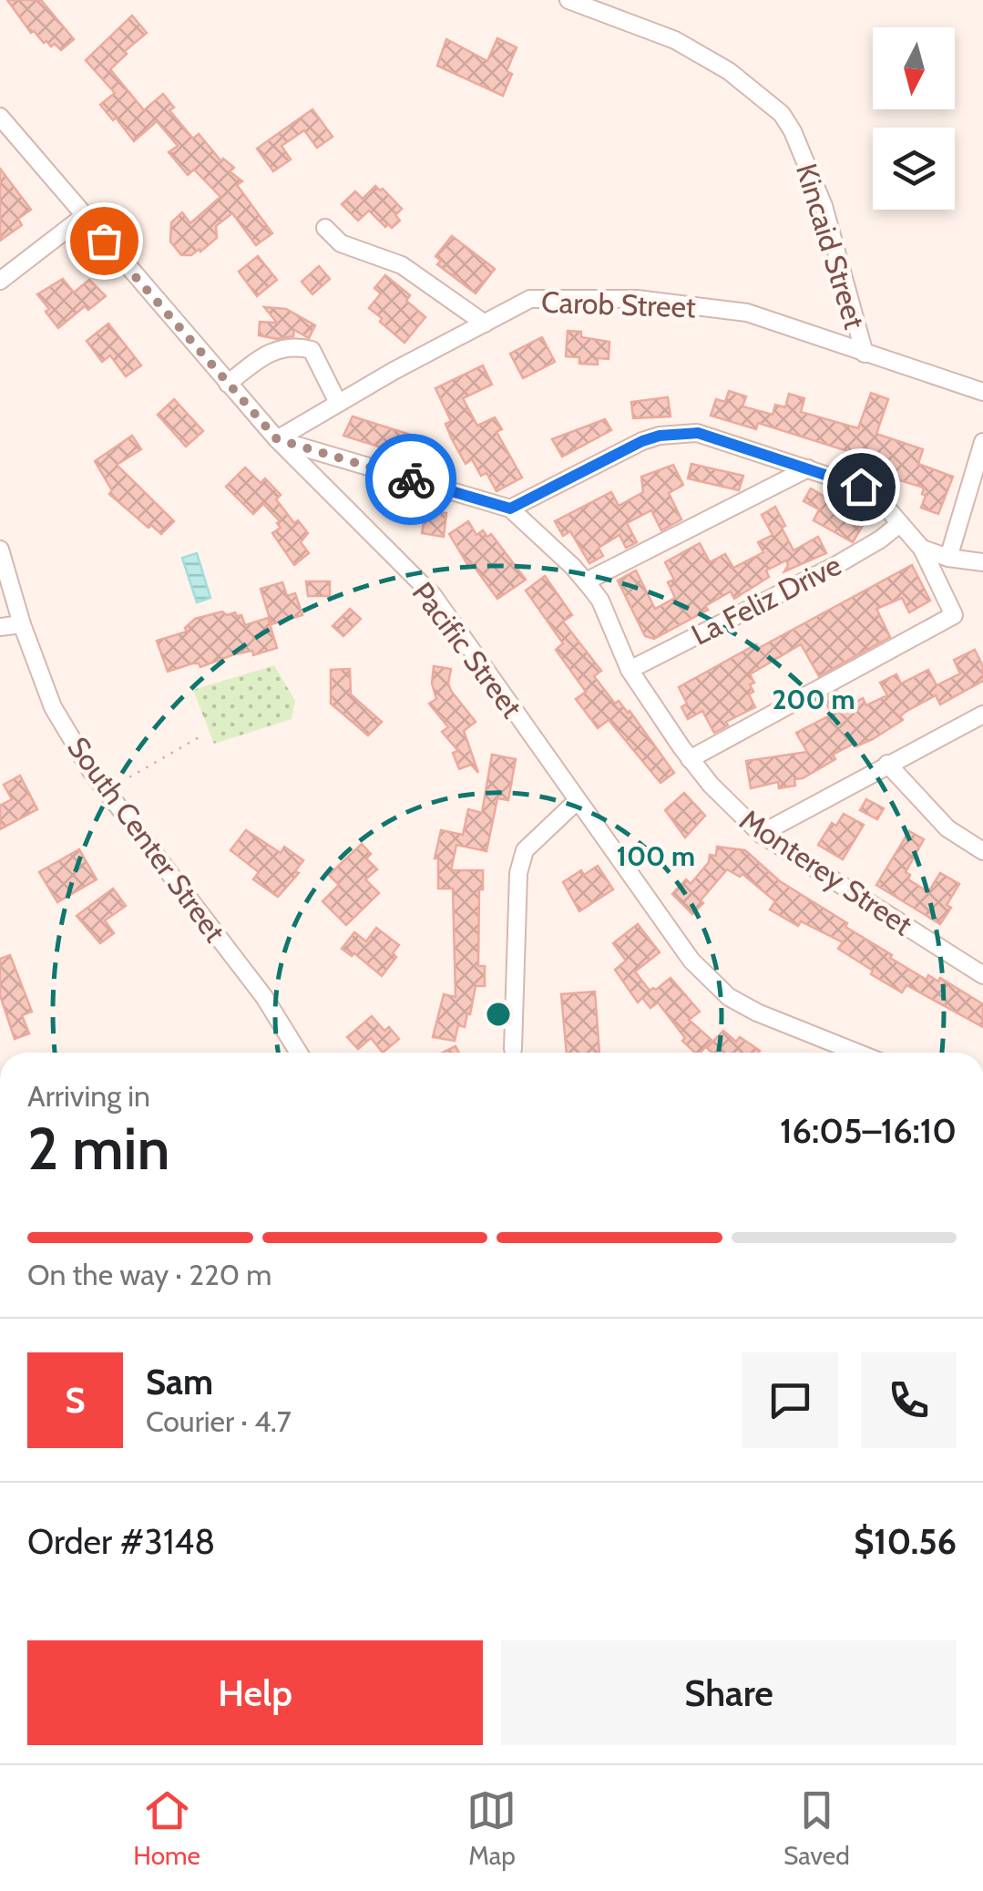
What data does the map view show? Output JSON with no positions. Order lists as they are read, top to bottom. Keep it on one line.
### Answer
{"streets":{"street":["Kincaid Street","Carob Street","La Feliz Drive","Pacific Street","South Center Street","Monterey Street"]},"crossings":[["Kincaid Street","Carob Street"],["Carob Street","Pacific Street"],["Carob Street","Monterey Street"],["La Feliz Drive","Monterey Street"],["Pacific Street","Monterey Street"]],"north":"bottom","page":{"heading":["2 min","Arriving in","16:05–16:10"],"panel":["Sam","Courier · 4.7","Order #3148","$10.56"],"bar":"On the way · 220 m","round":"S","buttons":["Help","Share"],"tabs":["Home","Map","Saved"]},"rings":["200 m","100 m"]}
